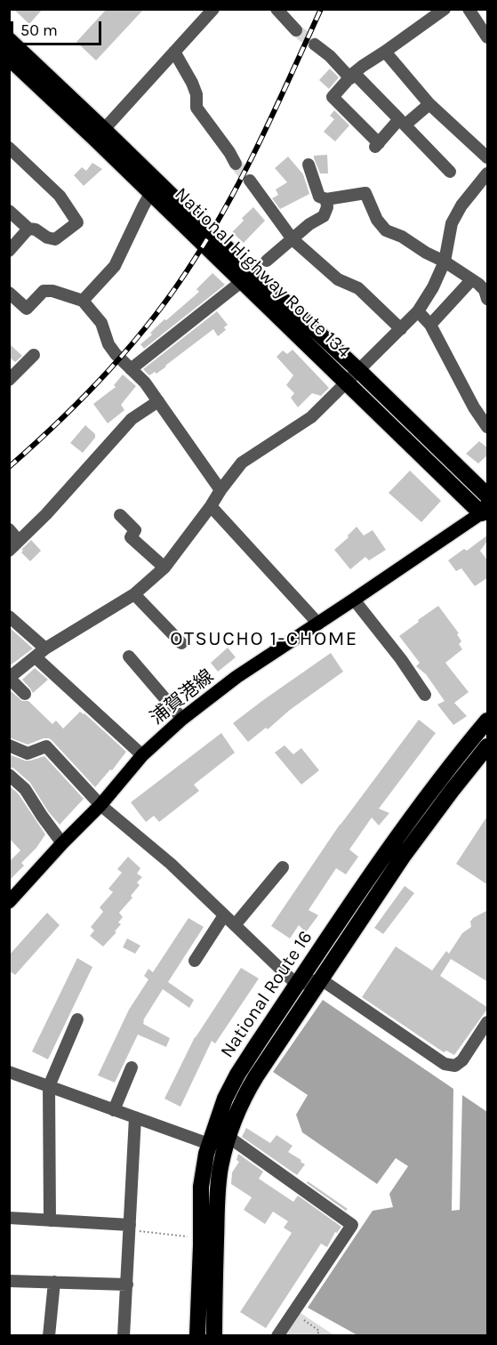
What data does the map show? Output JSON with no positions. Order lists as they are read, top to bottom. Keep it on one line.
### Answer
{"streets":{"highway":["National Highway Route 134","National Route 16"],"main road":["浦賀港線"]},"crossings":[["National Highway Route 134","浦賀港線"]],"districts":["OTSUCHO 1-CHOME"],"scale_bar":"50 m"}
